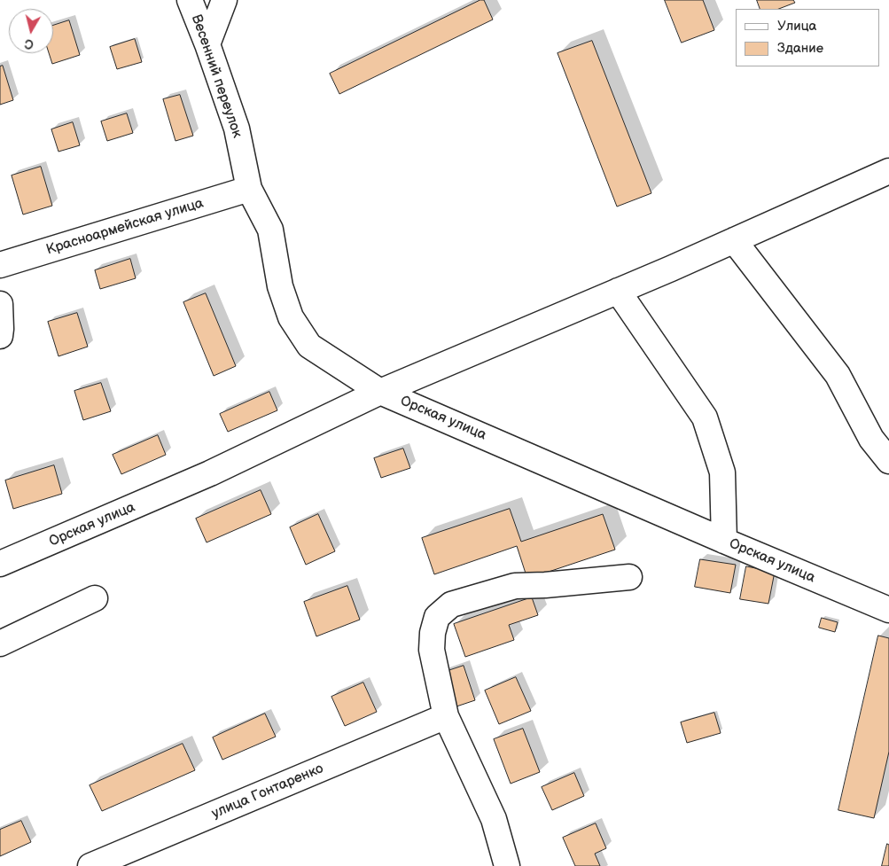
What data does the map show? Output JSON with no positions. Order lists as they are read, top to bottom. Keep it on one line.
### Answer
{"streets":{"street":["Весенний переулок","Красноармейская улица","Орская улица","улица Гонтаренко"]},"crossings":[["Весенний переулок","Красноармейская улица"],["Весенний переулок","Орская улица"]],"legend":["Улица","Здание"],"north":"bottom"}
